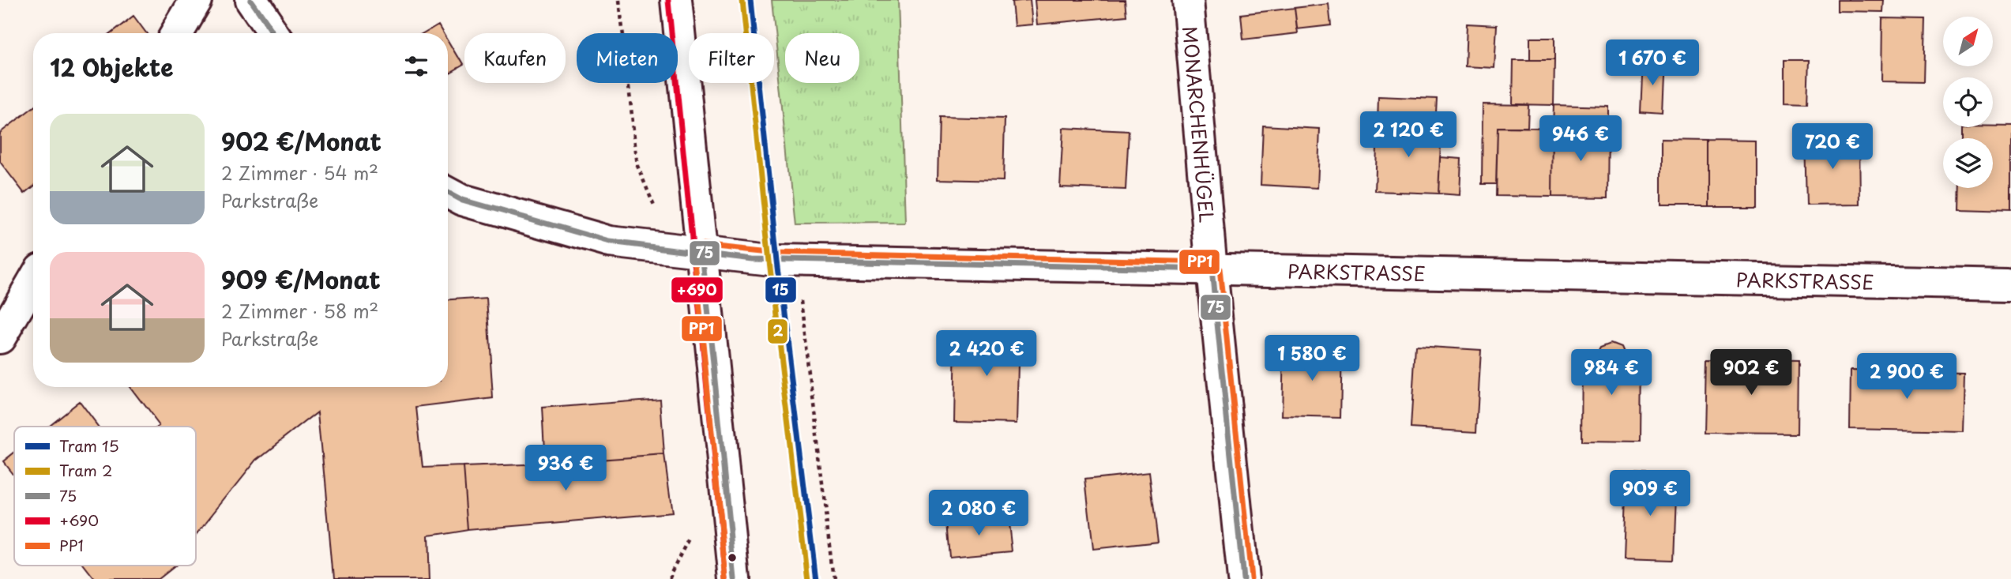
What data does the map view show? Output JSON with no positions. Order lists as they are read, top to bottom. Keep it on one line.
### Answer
{"streets":{"street":["MONARCHENHÜGEL","PARKSTRASSE"]},"crossings":[["MONARCHENHÜGEL","PARKSTRASSE"]],"lines":["tram line 15","transit line 75","tram line 2","transit line +690","transit line PP1"],"legend":["Tram 15","Tram 2","75","+690","PP1"],"north":"top right","page":{"chip":["Kaufen","Mieten","Filter","Neu"],"heading":"12 Objekte","price":["1 670 €","2 120 €","946 €","720 €","2 420 €","1 580 €","984 €","902 €","2 900 €","936 €","909 €","2 080 €"],"list":[{"name":"902 €/Monat","note":"2 Zimmer · 54 m² · Parkstraße"},{"name":"909 €/Monat","note":"2 Zimmer · 58 m² · Parkstraße"}]}}
